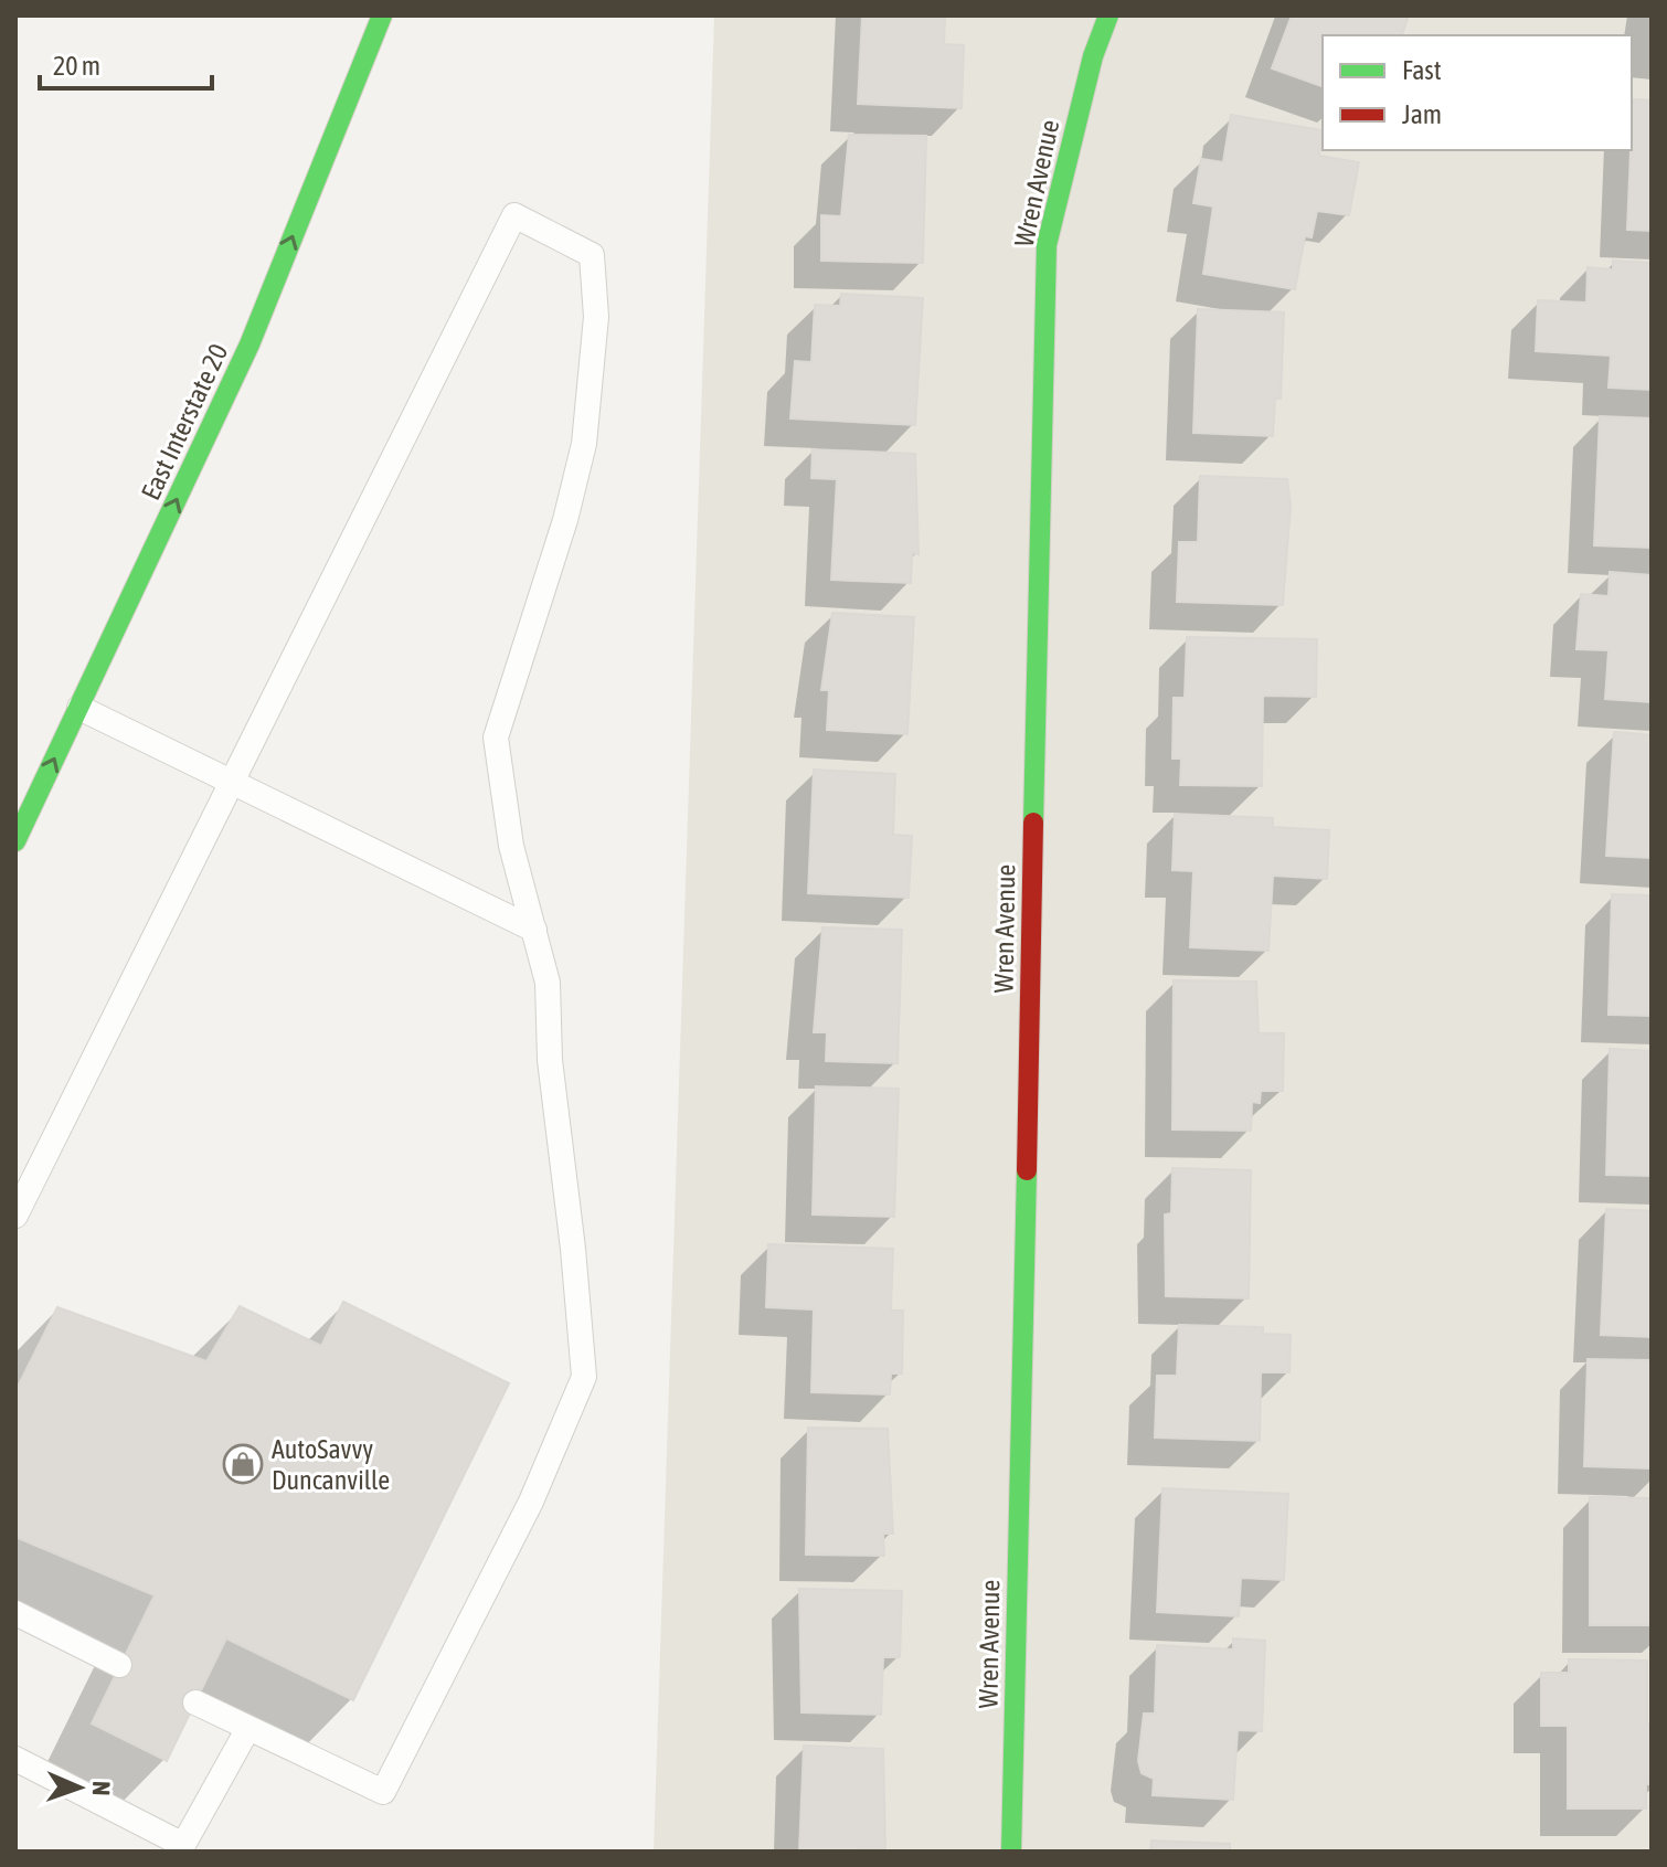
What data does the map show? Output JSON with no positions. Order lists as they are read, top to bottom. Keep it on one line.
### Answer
{"streets":{"street":["Wren Avenue","East Interstate 20"]},"one_way":["East Interstate 20"],"places":{"shop":["AutoSavvy Duncanville"]},"legend":["Fast","Jam"],"scale_bar":"20 m","north":"right"}
